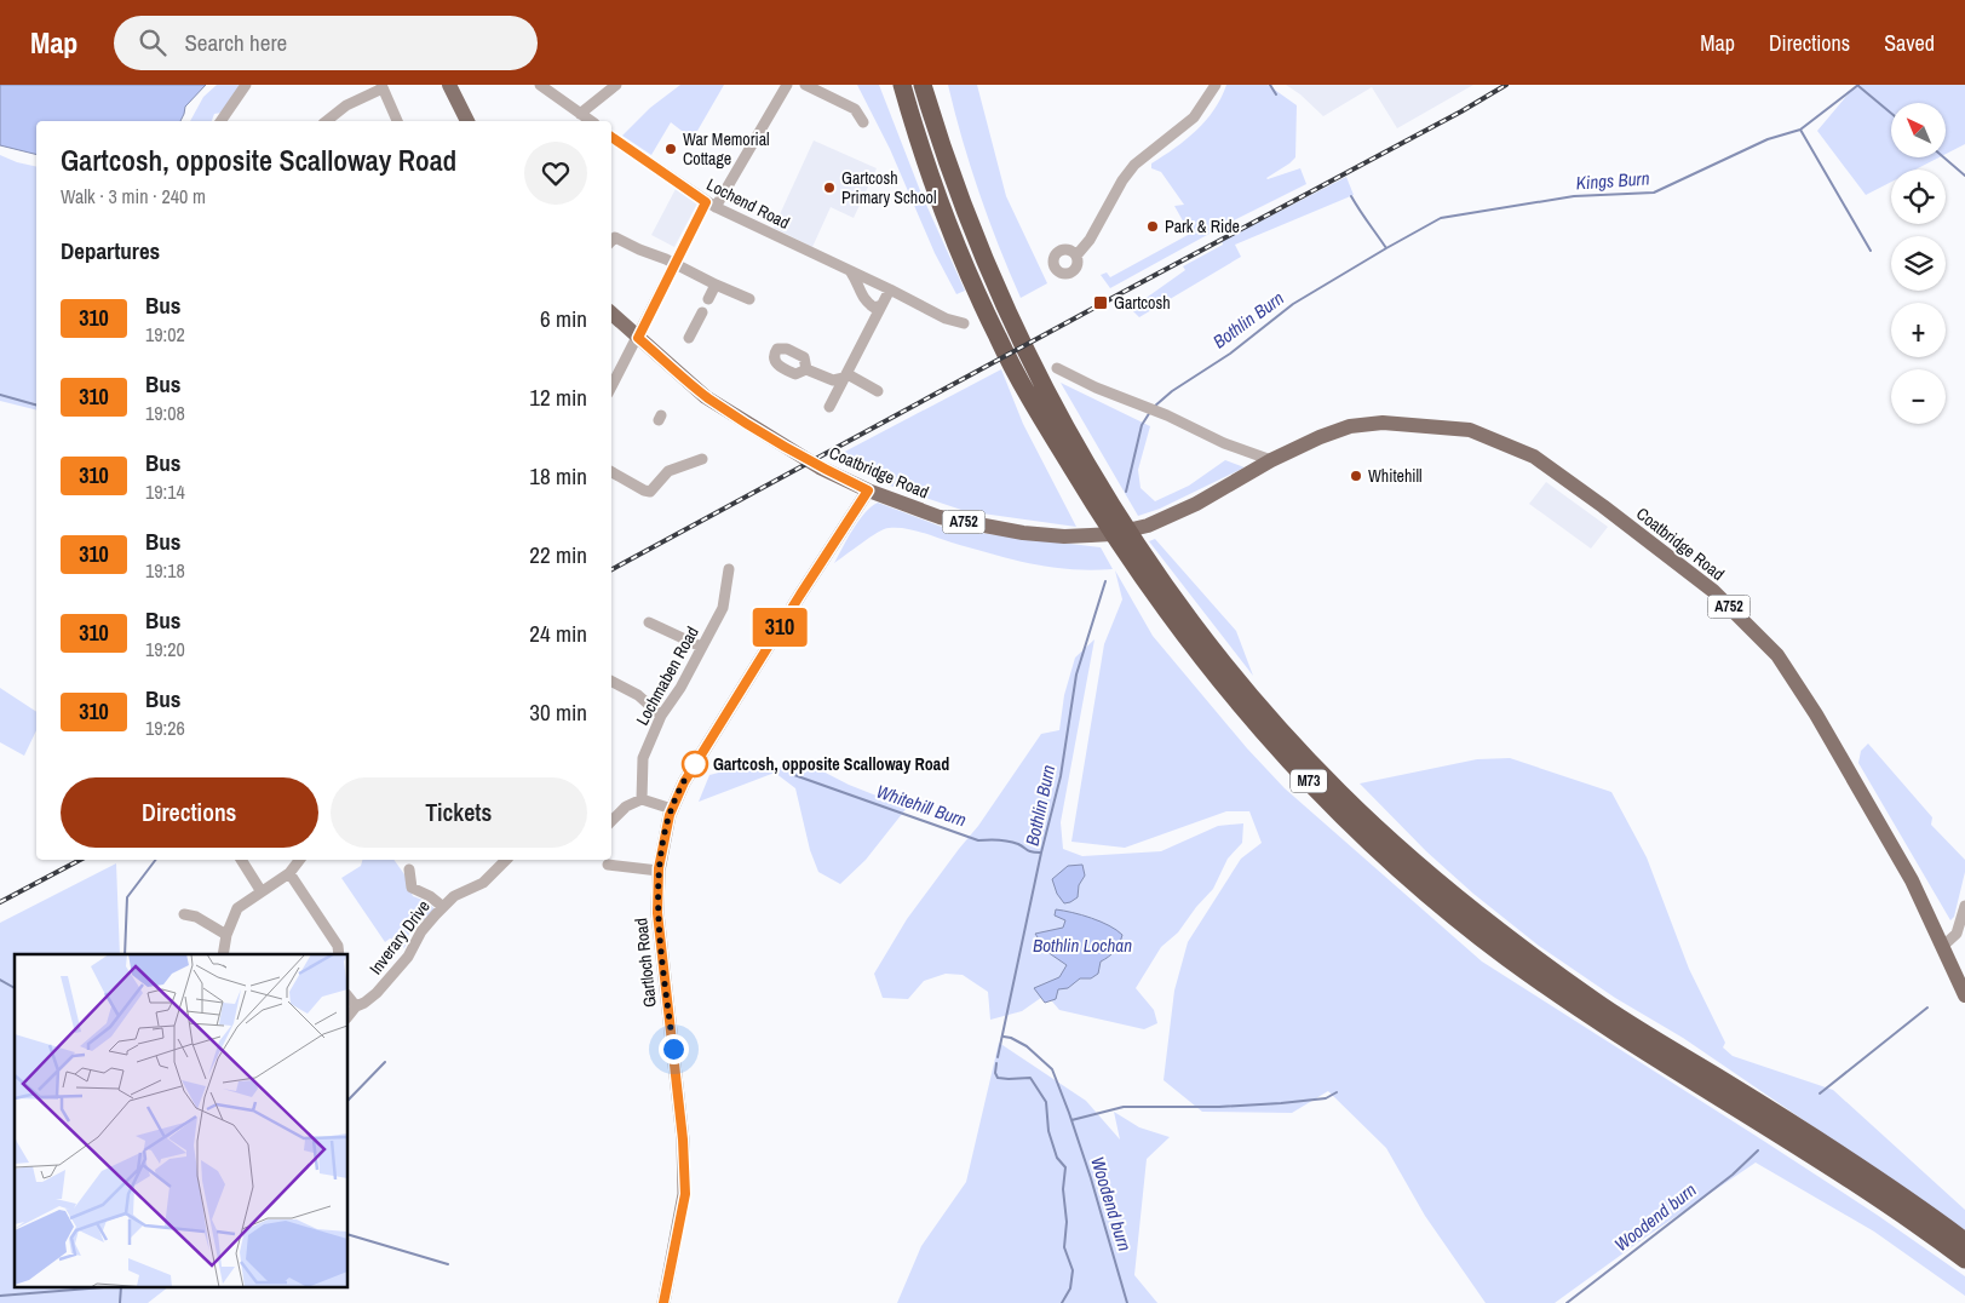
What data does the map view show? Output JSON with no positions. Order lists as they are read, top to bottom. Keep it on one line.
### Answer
{"streets":{"highway":["M73"],"main road":["Coatbridge Road","A752","Gartloch Road"],"street":["Lochend Road","Lochmaben Road","Inverary Drive"]},"crossings":[["Coatbridge Road","A752"],["Coatbridge Road","Gartloch Road"]],"water":["Kings Burn","Bothlin Burn","Whitehill Burn","Bothlin Lochan","Woodend burn"],"places":{"other":["War Memorial Cottage","Gartcosh Primary School","Park & Ride","Whitehill","Gartcosh, opposite Scalloway Road"],"transit":["Gartcosh"]},"lines":["bus line 310"],"north":"top left","page":{"header":"Map","search":"Search here","nav":["Map","Directions","Saved"],"on_map":"310","map_buttons":["+","−"],"heading":[["Gartcosh, opposite Scalloway Road","Walk · 3 min · 240 m"],"Departures"],"list":[{"mark":"310","name":"Bus","note":"19:02","value":"6 min"},{"mark":"310","name":"Bus","note":"19:08","value":"12 min"},{"mark":"310","name":"Bus","note":"19:14","value":"18 min"},{"mark":"310","name":"Bus","note":"19:18","value":"22 min"},{"mark":"310","name":"Bus","note":"19:20","value":"24 min"},{"mark":"310","name":"Bus","note":"19:26","value":"30 min"}],"buttons":["Directions","Tickets"]}}
